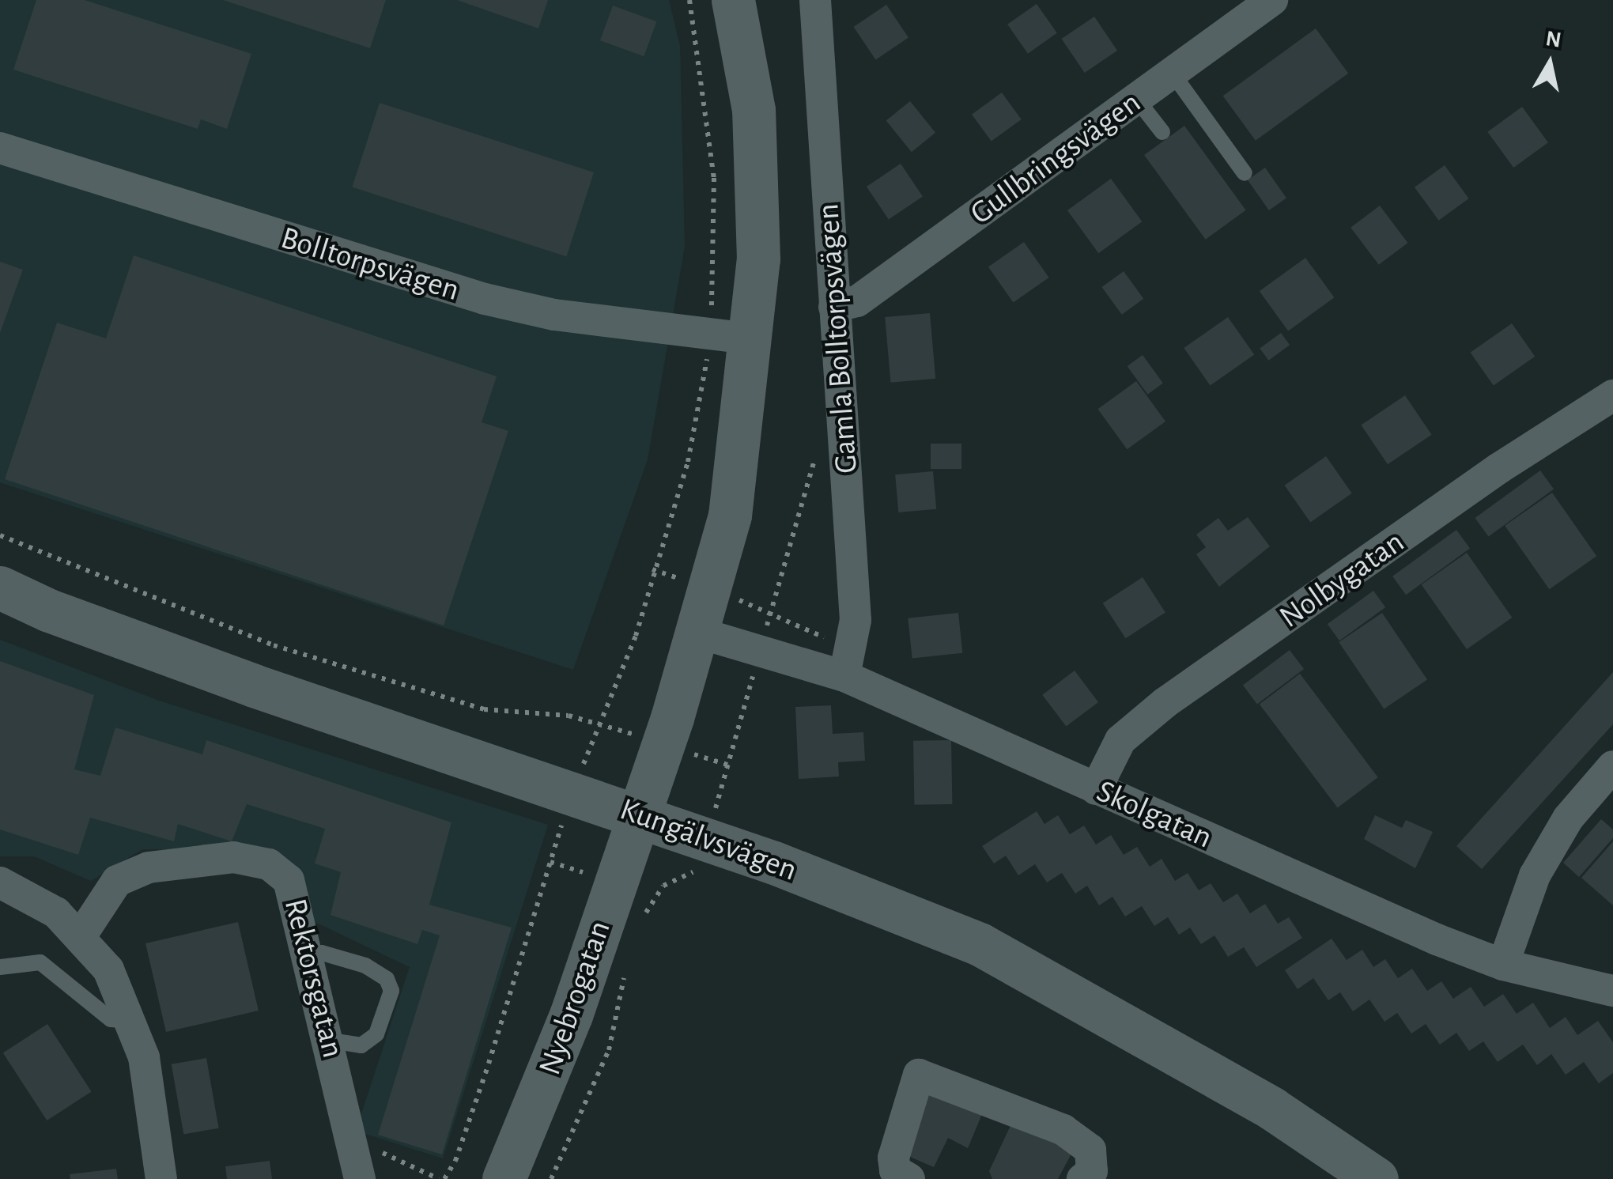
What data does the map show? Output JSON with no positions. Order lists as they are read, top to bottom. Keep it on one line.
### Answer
{"streets":{"main road":["Kungälvsvägen","Nyebrogatan"],"street":["Gullbringsvägen","Bolltorpsvägen","Gamla Bolltorpsvägen","Nolbygatan","Skolgatan","Rektorsgatan"]},"crossings":[["Gullbringsvägen","Gamla Bolltorpsvägen"],["Gamla Bolltorpsvägen","Skolgatan"],["Nolbygatan","Skolgatan"],["Kungälvsvägen","Nyebrogatan"]],"north":"top"}
